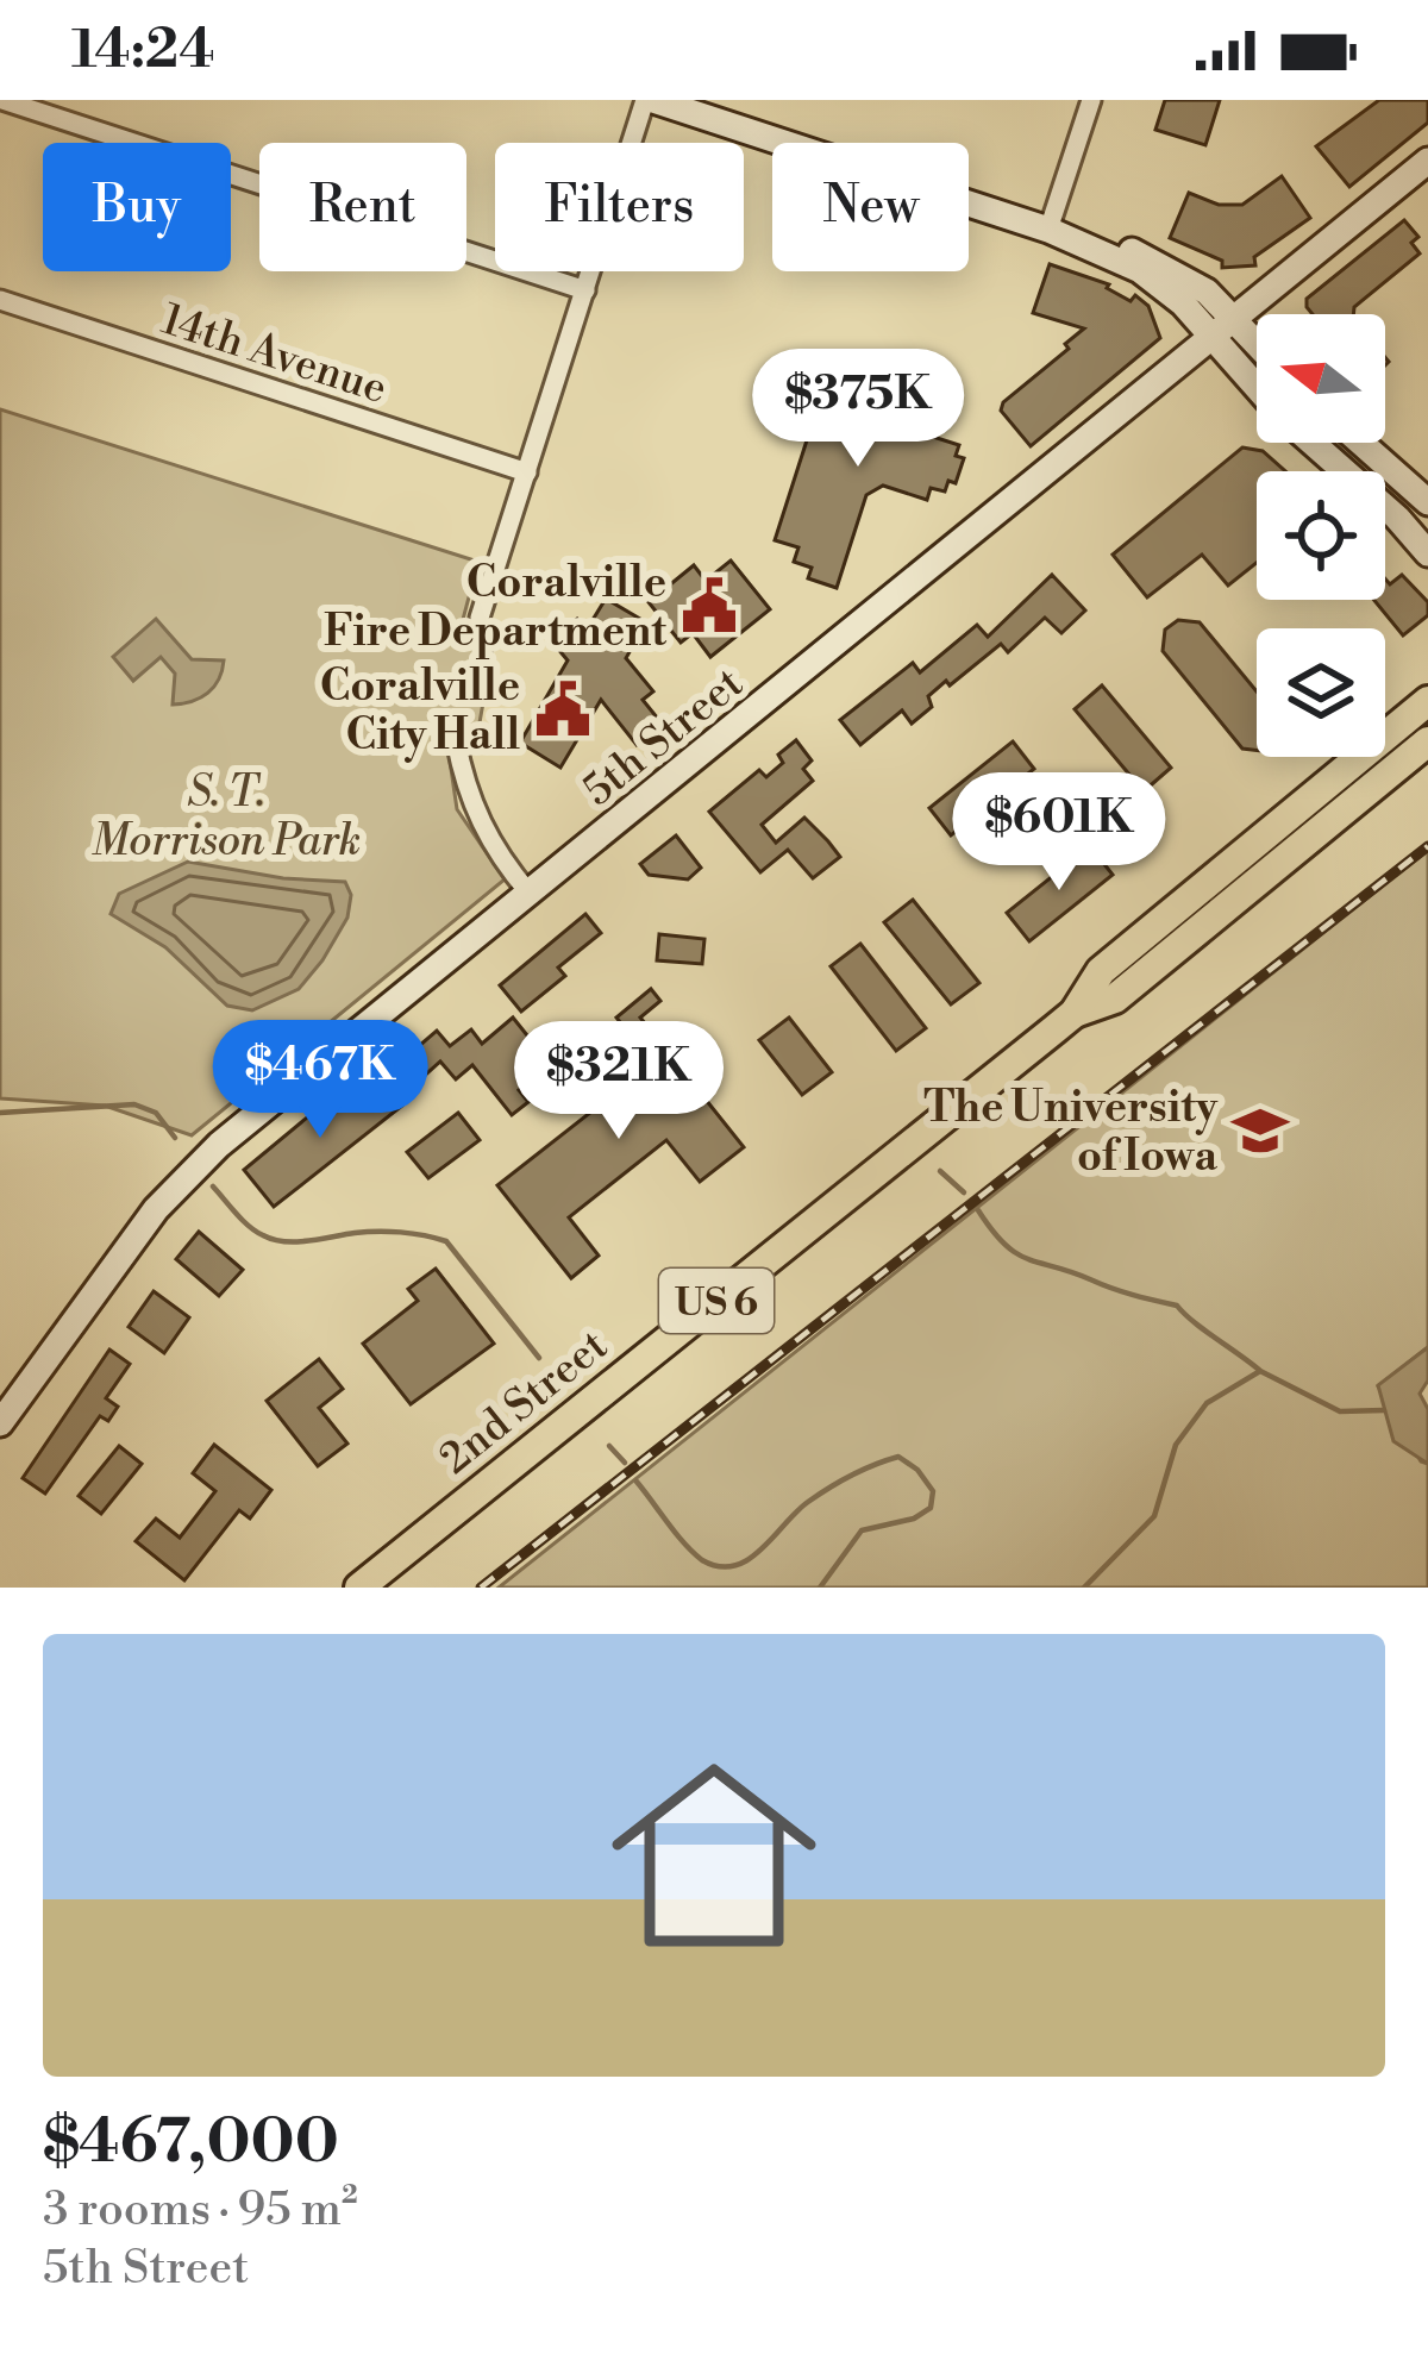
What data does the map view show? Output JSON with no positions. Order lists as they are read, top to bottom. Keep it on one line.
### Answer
{"streets":{"main road":["US 6","2nd Street"],"street":["14th Avenue","5th Street"]},"parks":["S. T. Morrison Park"],"places":{"public building":["Coralville Fire Department","Coralville City Hall"],"school or university":["The University of Iowa"]},"north":"left","page":{"status":"14:24","chip":["Buy","Rent","Filters","New"],"price":["$375K","$601K","$467K","$321K"],"list":[{"name":"$467,000","note":"3 rooms · 95 m² · 5th Street"}]}}
